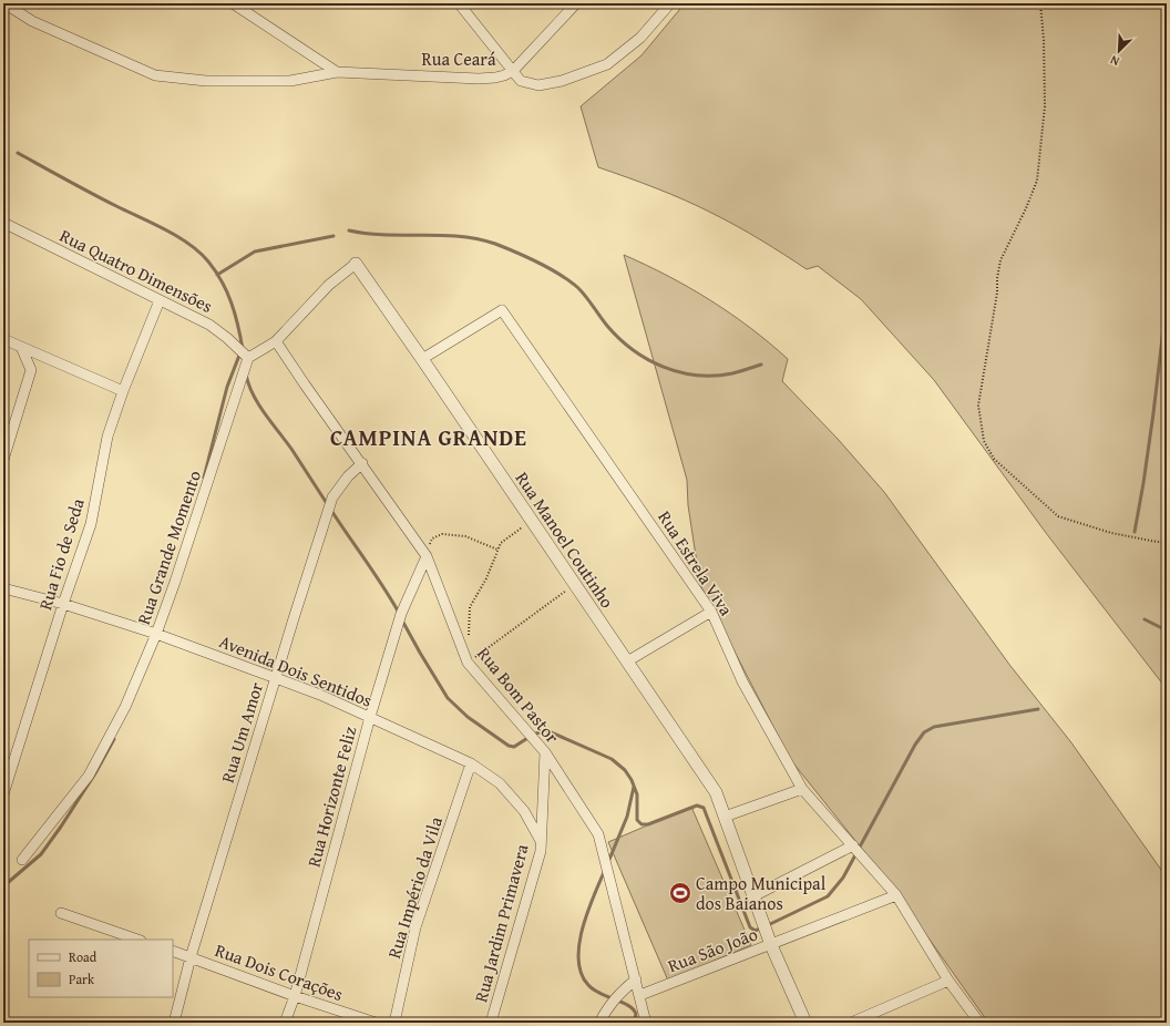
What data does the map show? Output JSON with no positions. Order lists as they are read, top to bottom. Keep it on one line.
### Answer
{"streets":{"street":["Rua Ceará","Rua Quatro Dimensões","Rua Manoel Coutinho","Rua Grande Momento","Rua Fio de Seda","Rua Estrela Viva","Avenida Dois Sentidos","Rua Bom Pastor","Rua Um Amor","Rua Horizonte Feliz","Rua Império da Vila","Rua Jardim Primavera","Rua São João","Rua Dois Corações"]},"crossings":[["Rua Quatro Dimensões","Rua Grande Momento"],["Rua Quatro Dimensões","Rua Fio de Seda"],["Rua Manoel Coutinho","Rua Estrela Viva"],["Rua Manoel Coutinho","Rua São João"],["Rua Grande Momento","Avenida Dois Sentidos"],["Rua Fio de Seda","Avenida Dois Sentidos"],["Rua Estrela Viva","Rua São João"],["Avenida Dois Sentidos","Rua Um Amor"],["Avenida Dois Sentidos","Rua Horizonte Feliz"],["Avenida Dois Sentidos","Rua Império da Vila"],["Avenida Dois Sentidos","Rua Jardim Primavera"],["Rua Bom Pastor","Rua Um Amor"],["Rua Bom Pastor","Rua Horizonte Feliz"],["Rua Bom Pastor","Rua Jardim Primavera"],["Rua Bom Pastor","Rua São João"],["Rua Um Amor","Rua Dois Corações"],["Rua Horizonte Feliz","Rua Dois Corações"]],"districts":["CAMPINA GRANDE"],"places":{"sports":["Campo Municipal dos Baianos"]},"legend":["Road","Park"],"north":"bottom left"}
